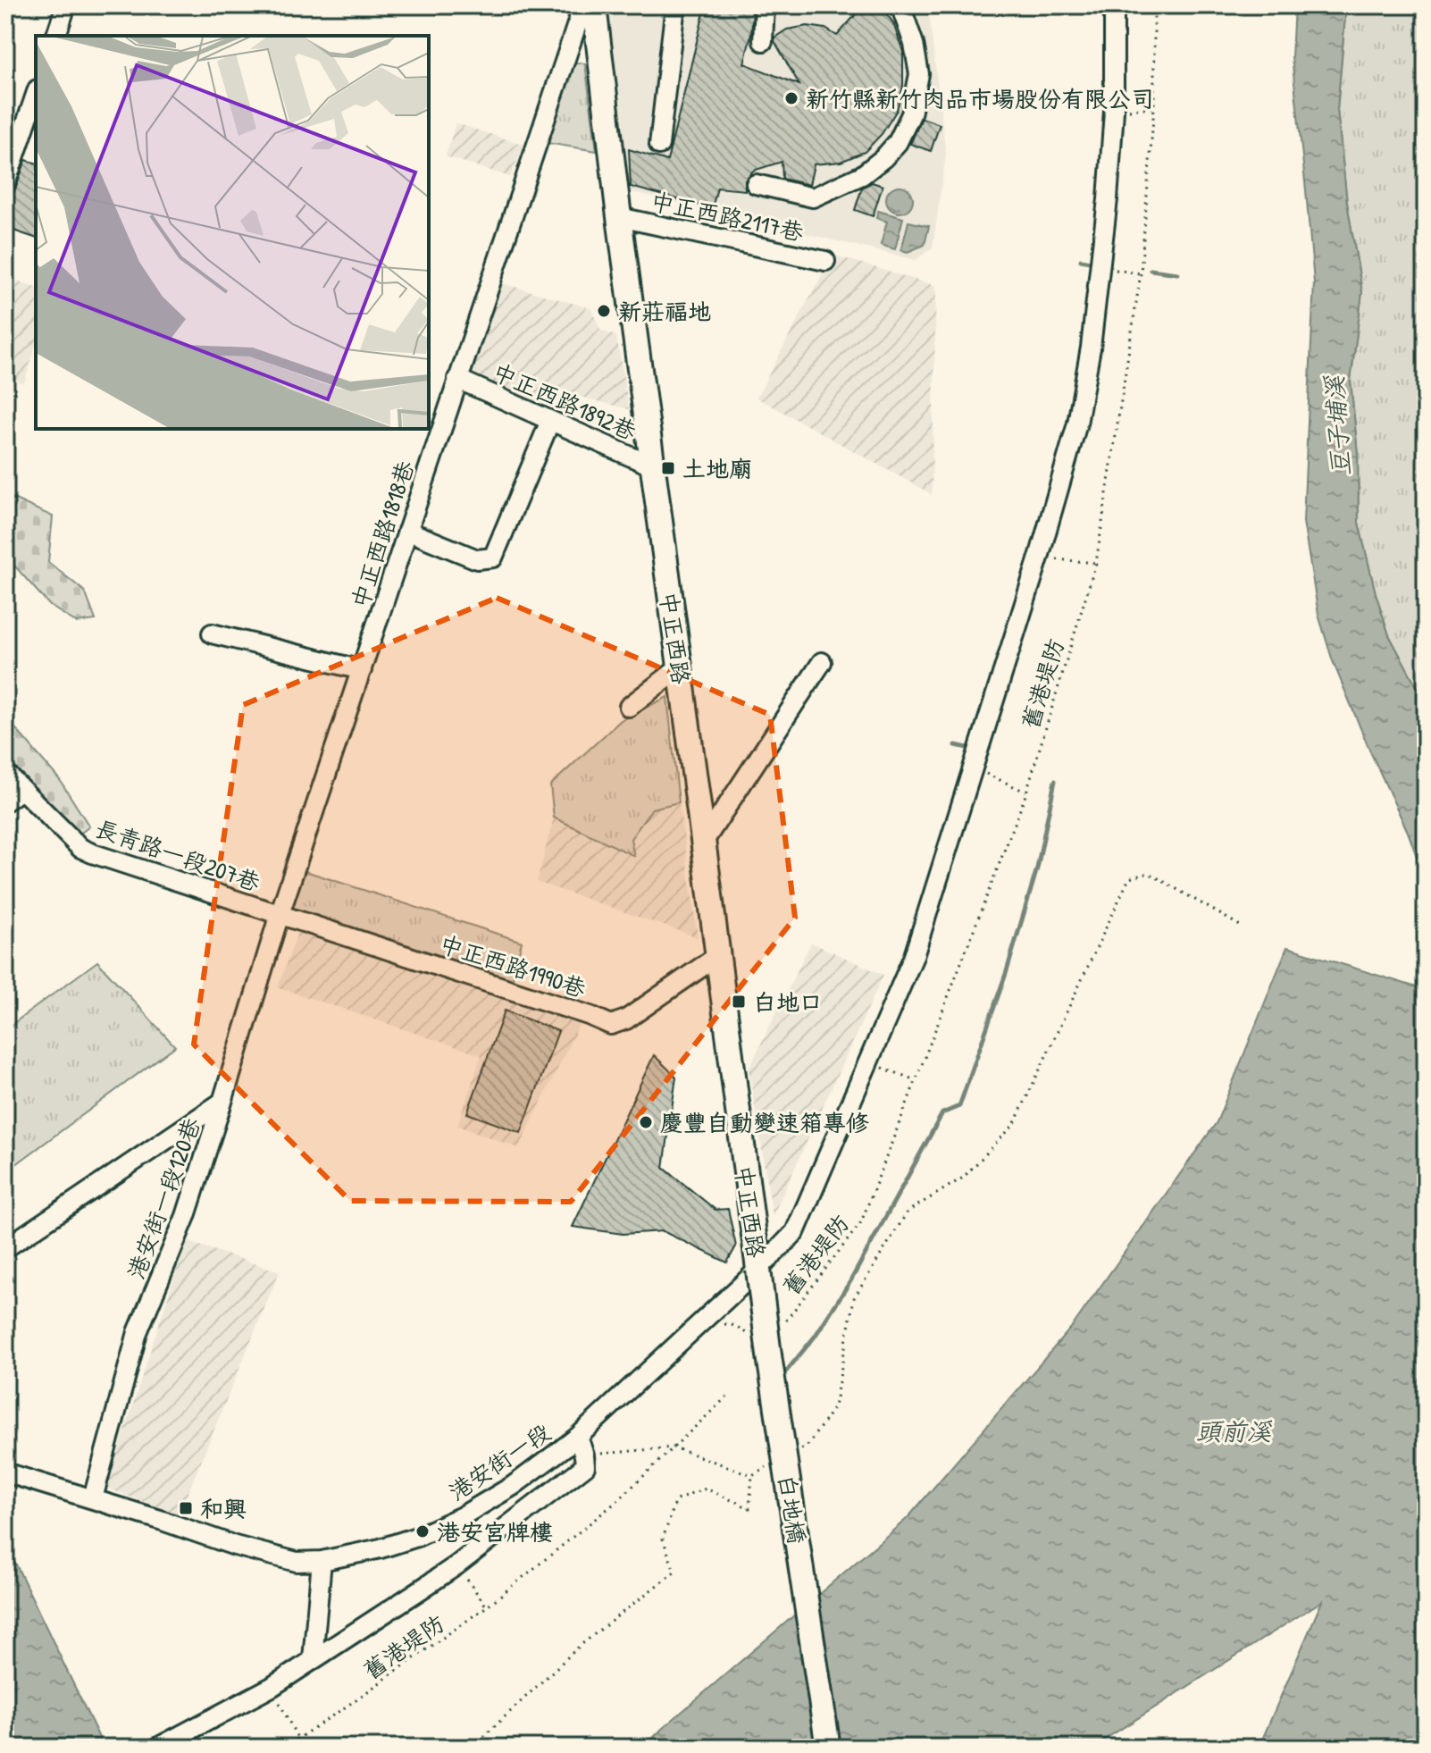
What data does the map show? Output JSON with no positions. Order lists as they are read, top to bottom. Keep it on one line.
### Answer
{"streets":{"main road":["中正西路","白地橋"],"street":["中正西路2117巷","中正西路1892巷","中正西路1818巷","長青路一段207巷","中正西路1990巷","港安街一段120巷","港安街一段"],"path":["舊港堤防"]},"crossings":[["中正西路2117巷","中正西路"],["中正西路1892巷","中正西路1818巷"],["中正西路1892巷","中正西路"],["中正西路1818巷","長青路一段207巷"],["中正西路1818巷","中正西路1990巷"],["中正西路1818巷","港安街一段120巷"],["中正西路","中正西路1990巷"],["中正西路","港安街一段"],["中正西路","白地橋"],["長青路一段207巷","中正西路1990巷"],["長青路一段207巷","港安街一段120巷"],["中正西路1990巷","港安街一段120巷"],["港安街一段120巷","港安街一段"],["港安街一段","白地橋"]],"water":["豆子埔溪","頭前溪"],"places":{"other":["新竹縣新竹肉品市場股份有限公司","新莊福地","慶豐自動變速箱專修","港安宫牌樓"],"transit":["土地廟","白地口","和興"]}}
